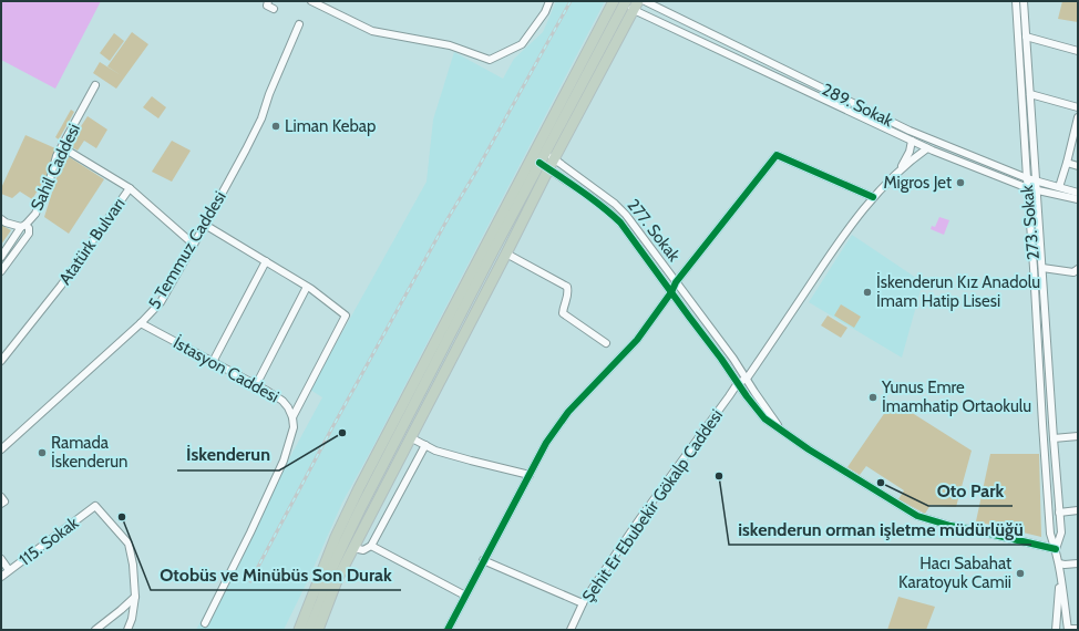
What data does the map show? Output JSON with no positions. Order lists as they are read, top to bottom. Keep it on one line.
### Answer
{"streets":{"street":["289. Sokak","Sahil Caddesi","273. Sokak","277. Sokak","Atatürk Bulvarı","5 Temmuz Caddesi","İstasyon Caddesi","Şehit Er Ebubekir Gökalp Caddesi","115. Sokak"]},"crossings":[["289. Sokak","273. Sokak"],["273. Sokak","277. Sokak"],["277. Sokak","Şehit Er Ebubekir Gökalp Caddesi"],["Atatürk Bulvarı","5 Temmuz Caddesi"],["5 Temmuz Caddesi","İstasyon Caddesi"]],"places":["Liman Kebap","Migros Jet","İskenderun Kız Anadolu İmam Hatip Lisesi","Yunus Emre İmamhatip Ortaokulu","İskenderun","Ramada İskenderun","iskenderun orman işletme müdürlüğü","Oto Park","Otobüs ve Minübüs Son Durak","Hacı Sabahat Karatoyuk Camii"]}
